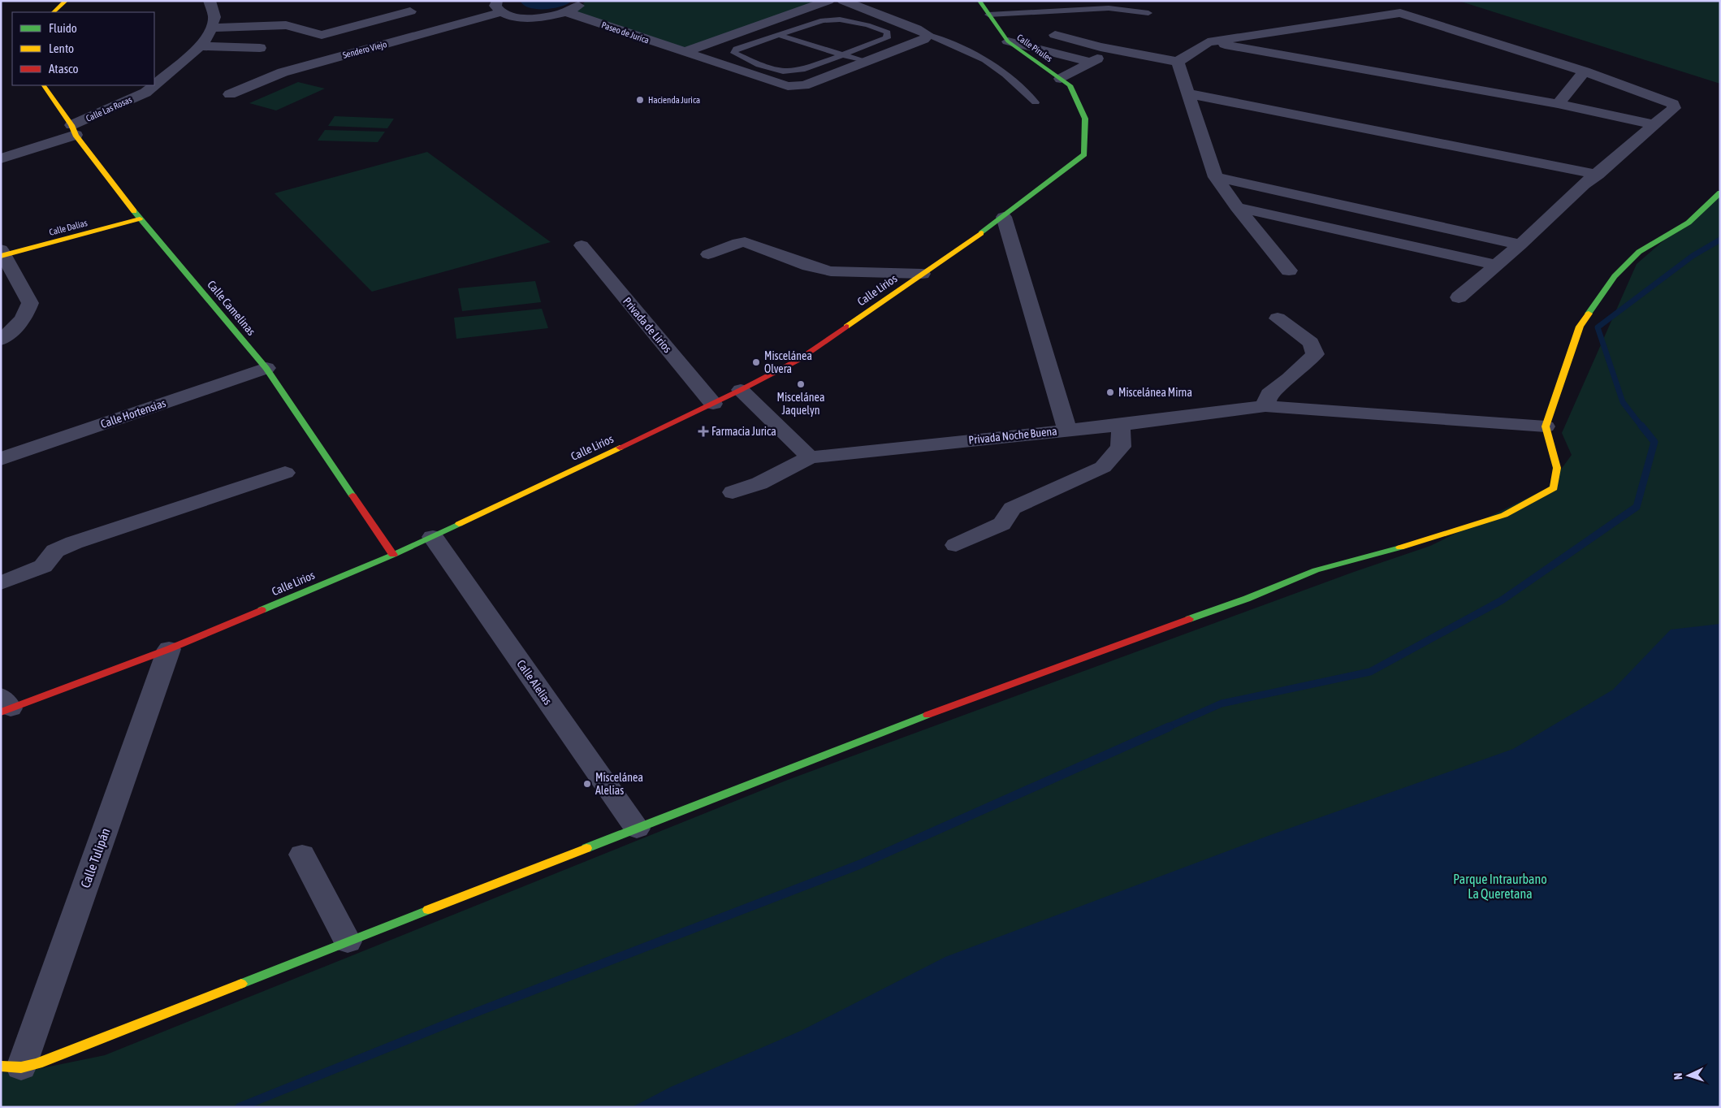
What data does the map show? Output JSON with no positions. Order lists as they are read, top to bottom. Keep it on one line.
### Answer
{"streets":{"street":["Paseo de Jurica","Calle Pirules","Sendero Viejo","Calle Las Rosas","Calle Dalias","Calle Lirios","Calle Camelinas","Privada de Lirios","Calle Hortensias","Privada Noche Buena","Calle Alelias","Calle Tulipán"]},"crossings":[["Paseo de Jurica","Sendero Viejo"],["Calle Pirules","Calle Lirios"],["Calle Las Rosas","Calle Camelinas"],["Calle Dalias","Calle Camelinas"],["Calle Lirios","Calle Camelinas"],["Calle Lirios","Privada de Lirios"],["Calle Lirios","Privada Noche Buena"],["Calle Lirios","Calle Alelias"],["Calle Lirios","Calle Tulipán"],["Calle Camelinas","Calle Hortensias"]],"parks":["Parque Intraurbano La Queretana"],"places":{"other":["Hacienda Jurica","Miscelánea Olvera","Miscelánea Jaquelyn","Miscelánea Mirna","Miscelánea Alelias"],"health":["Farmacia Jurica"]},"legend":["Fluido","Lento","Atasco"],"north":"left"}
